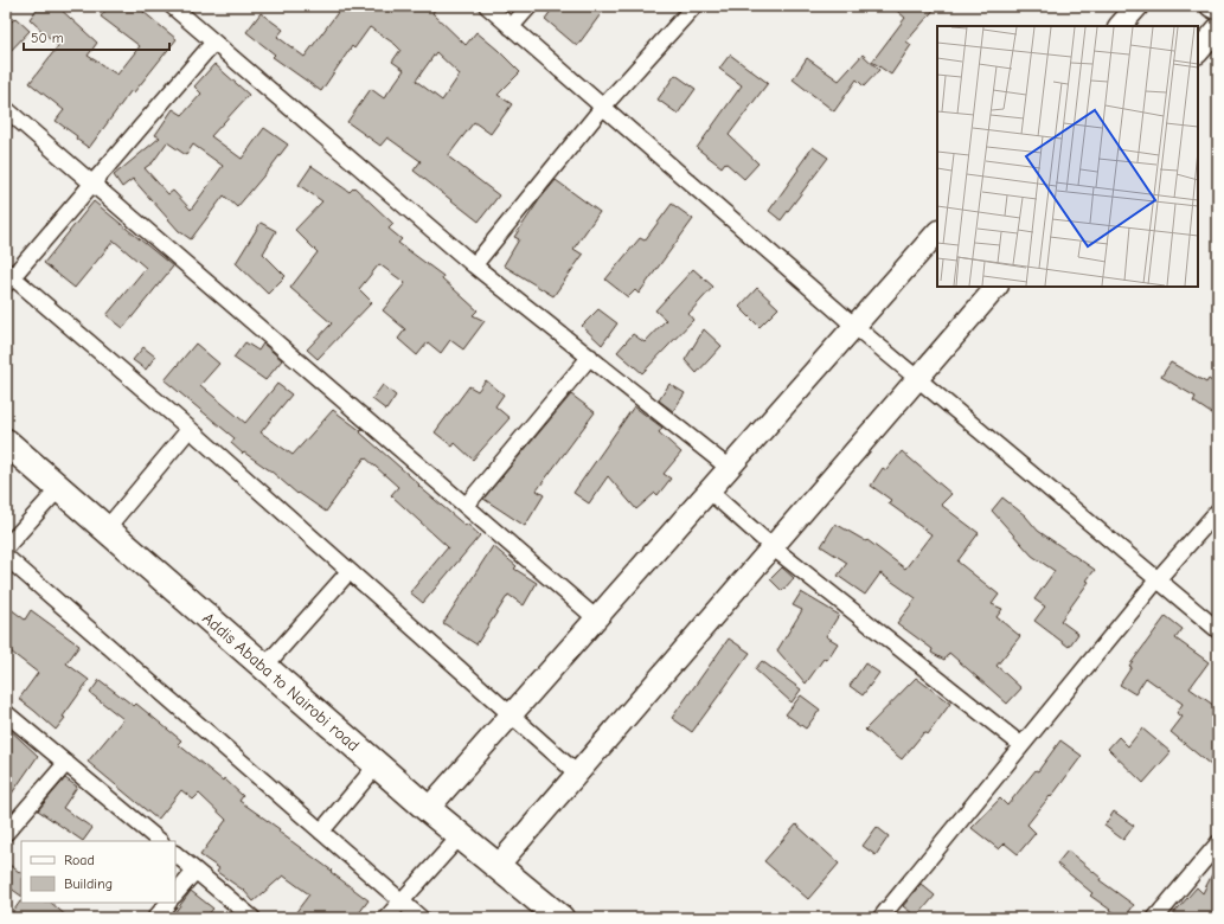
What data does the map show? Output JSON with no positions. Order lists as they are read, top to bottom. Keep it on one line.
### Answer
{"streets":{"highway":["Addis Ababa to Nairobi road"]},"legend":["Road","Building"],"scale_bar":"50 m"}
